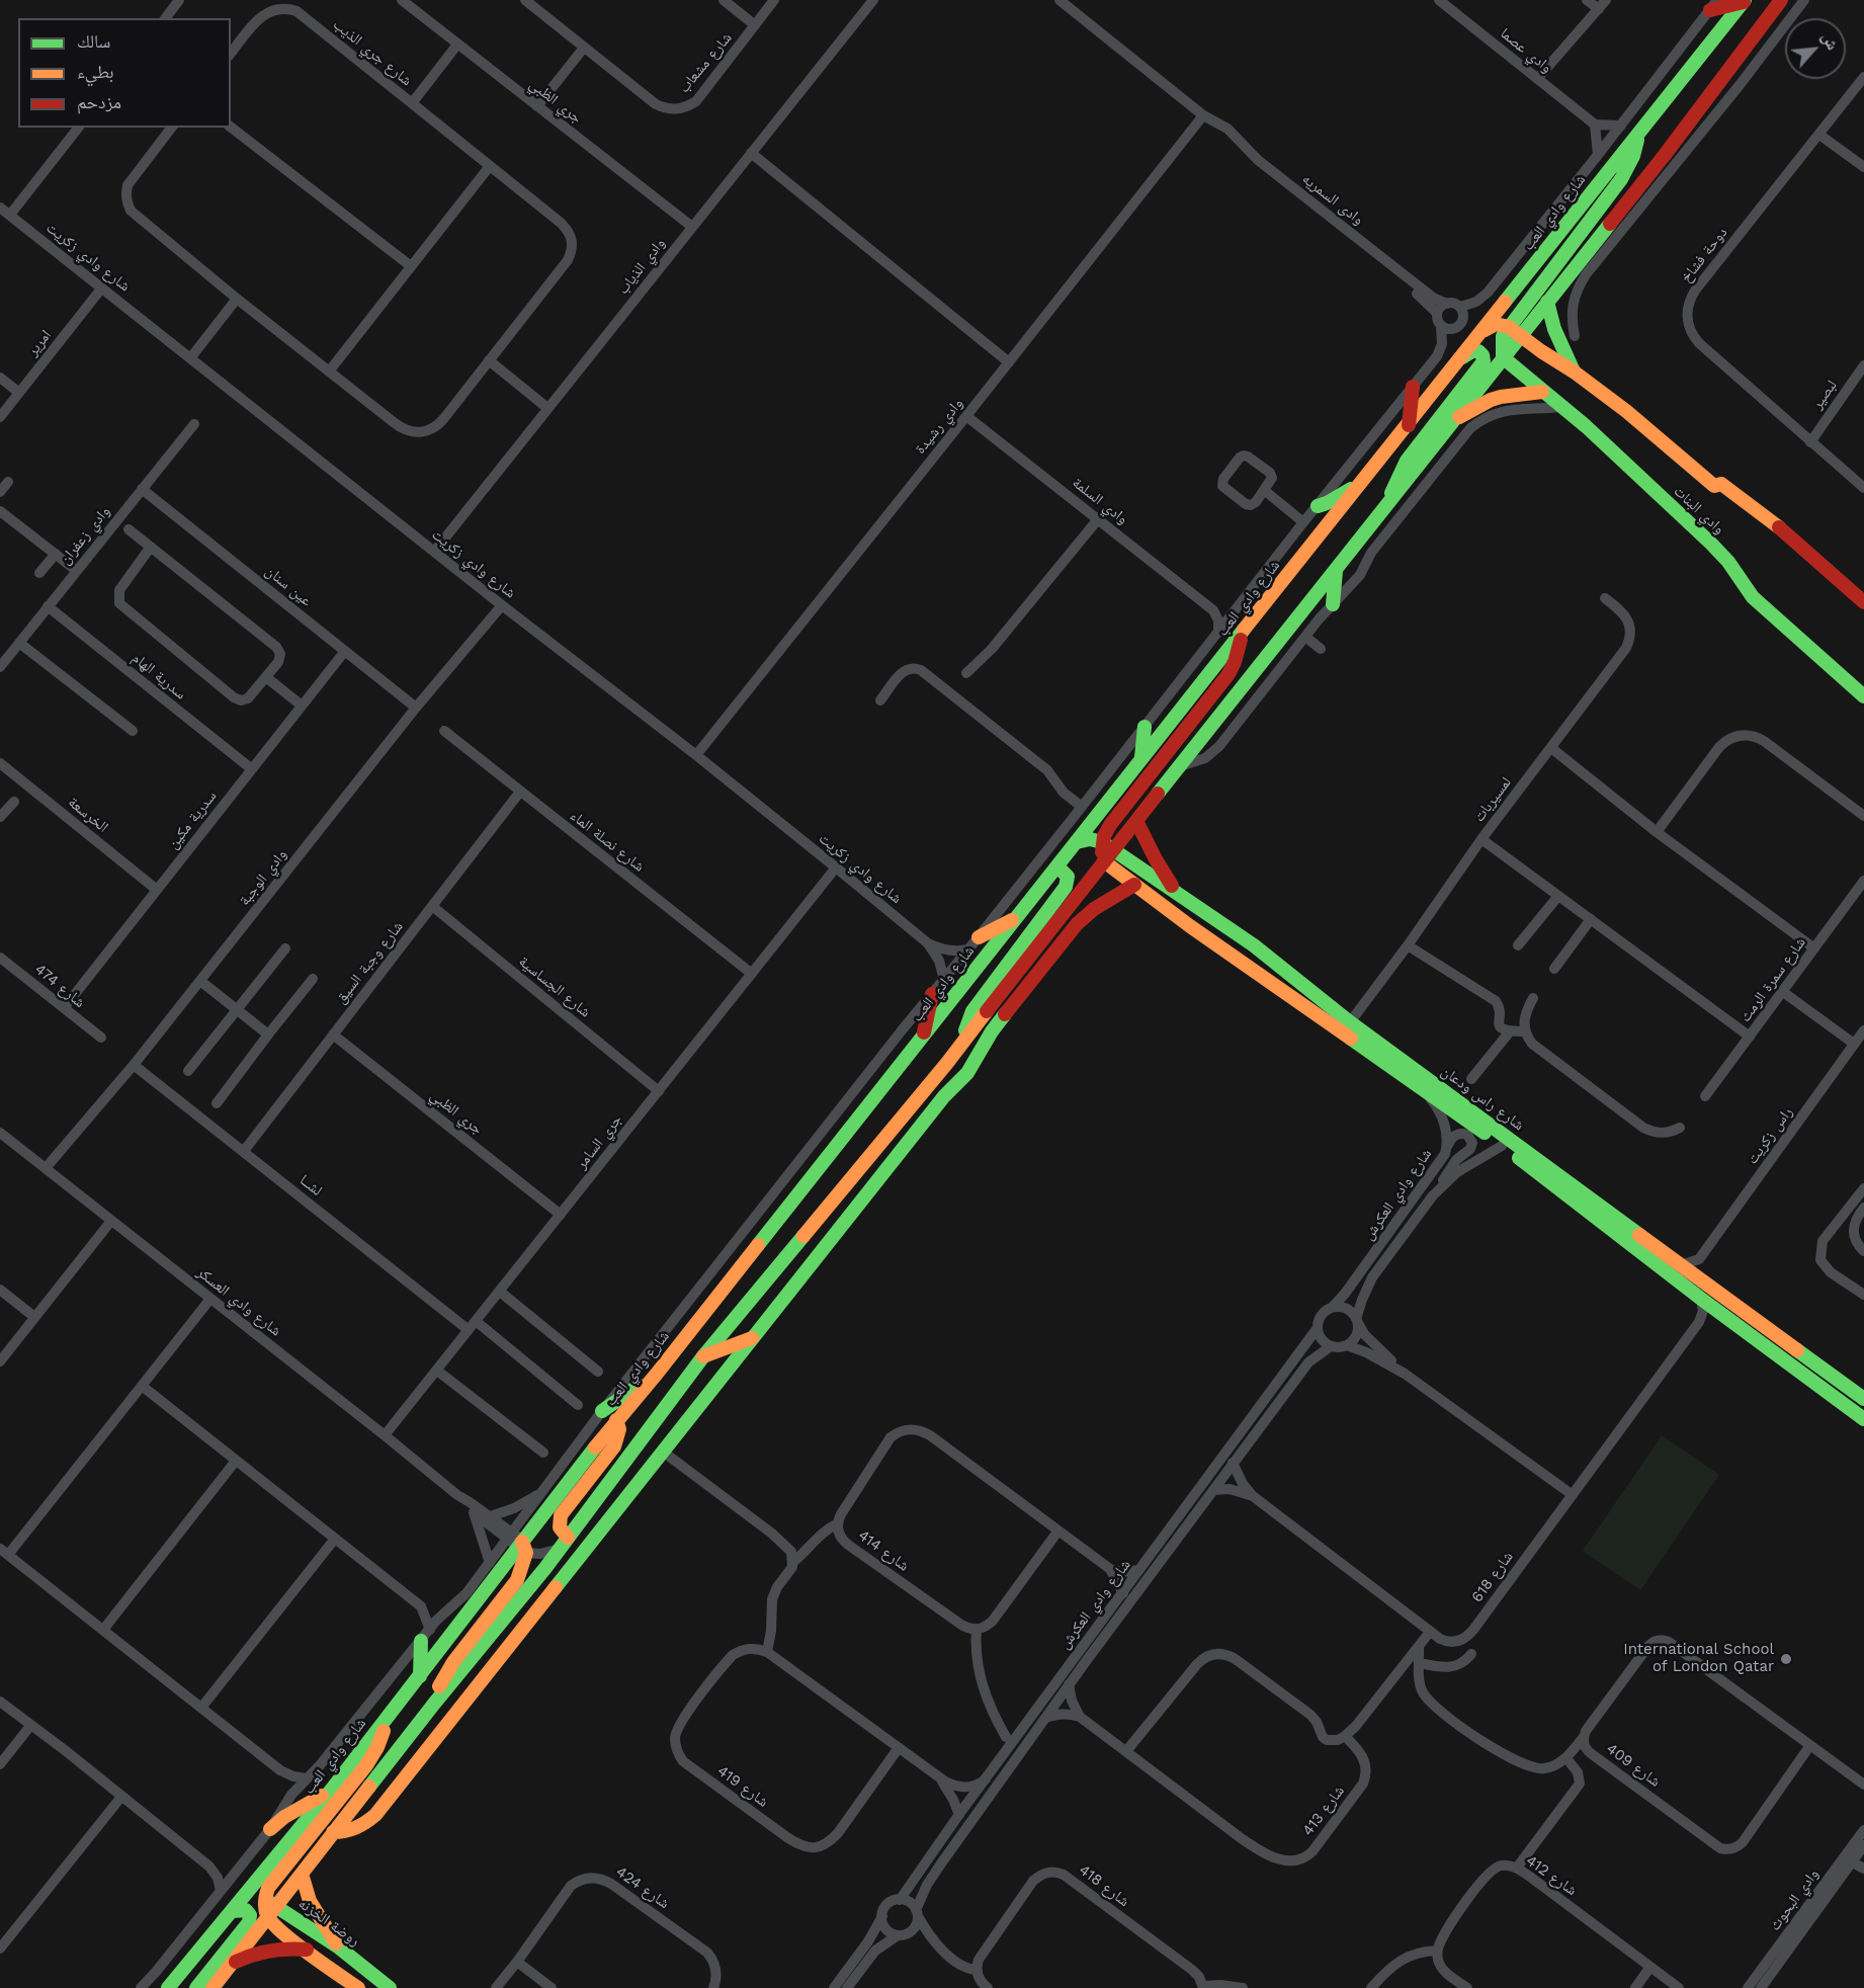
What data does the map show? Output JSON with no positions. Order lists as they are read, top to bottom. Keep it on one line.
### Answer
{"streets":{"street":["وادي عصما","شارع جري الذيب","شارع مشعاب","جري الظبي","وادى السمريه","شارع وادي العب","دوحة فشاخ","شارع وادي زكريت","وادي الذياب","امرير","لبصير","وادي رشيدة","وادي السلمة","وادي البنات","وادي زعفران","عين سنان","سدرية الهام","لمسيربات","الخرسعة","سدرية مكين","شارع نصلة الماء","وادي الوجبة","شارع وجبة السيق","شارع سمرة الرمث","شارع 474","شارع الجساسية","شارع راس ودعان","راس زكريت","جري السامر","لشــا","شارع وادي العكرش","شارع وادي العسكر","شارع 414","شارع 618","شارع 409","شارع 419","شارع 413","شارع 412","شارع 418","شارع 424","وادي البحوث","روضة الخزنه"]},"crossings":[["شارع جري الذيب","جري الظبي"],["جري الظبي","وادي الذياب"],["جري الظبي","شارع وجبة السيق"],["جري الظبي","جري السامر"],["وادى السمريه","وادي رشيدة"],["شارع وادي العب","شارع وادي العسكر"],["دوحة فشاخ","لبصير"],["شارع وادي زكريت","وادي الذياب"],["شارع وادي زكريت","امرير"],["شارع وادي زكريت","وادي رشيدة"],["شارع وادي زكريت","وادي الوجبة"],["شارع وادي زكريت","جري السامر"],["وادي رشيدة","وادي السلمة"],["وادي زعفران","عين سنان"],["وادي زعفران","سدرية الهام"],["عين سنان","سدرية مكين"],["عين سنان","وادي الوجبة"],["سدرية الهام","سدرية مكين"],["لمسيربات","شارع راس ودعان"],["الخرسعة","سدرية مكين"],["سدرية مكين","شارع 474"],["شارع نصلة الماء","شارع وجبة السيق"],["شارع نصلة الماء","جري السامر"],["وادي الوجبة","لشــا"],["وادي الوجبة","شارع وادي العسكر"],["شارع وجبة السيق","شارع الجساسية"],["شارع وجبة السيق","لشــا"],["شارع الجساسية","جري السامر"],["شارع راس ودعان","شارع وادي العكرش"],["جري السامر","لشــا"],["جري السامر","شارع وادي العسكر"],["شارع وادي العكرش","شارع 618"]],"places":["International School of London Qatar"],"legend":["سالك","بطيء","مزدحم"],"north":"top right"}
